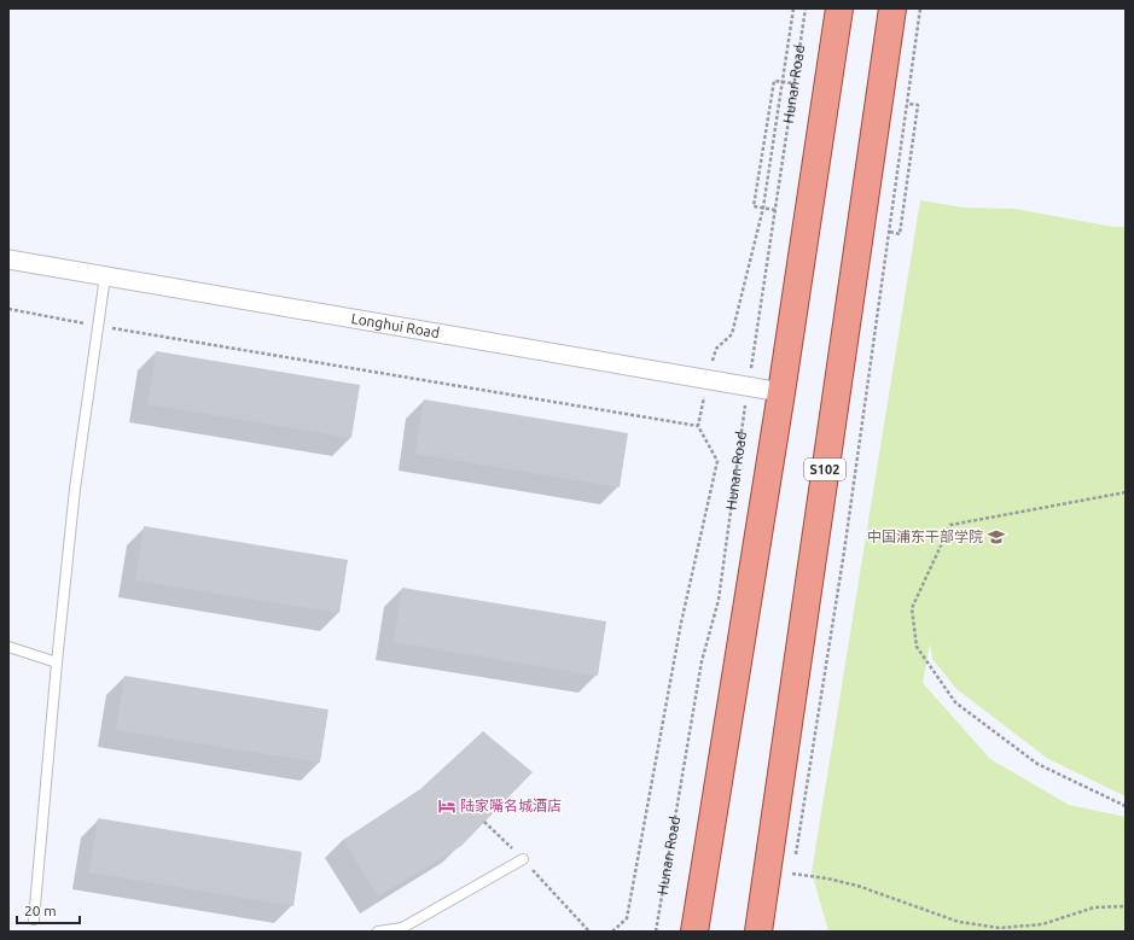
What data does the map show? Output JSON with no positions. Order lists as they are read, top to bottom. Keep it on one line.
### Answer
{"streets":{"main road":["Hunan Road","S102"],"street":["Longhui Road"]},"crossings":[["Hunan Road","Longhui Road"]],"places":{"school or university":["中国浦东干部学院"],"hotel":["陆家嘴名城酒店"]},"scale_bar":"20 m"}
